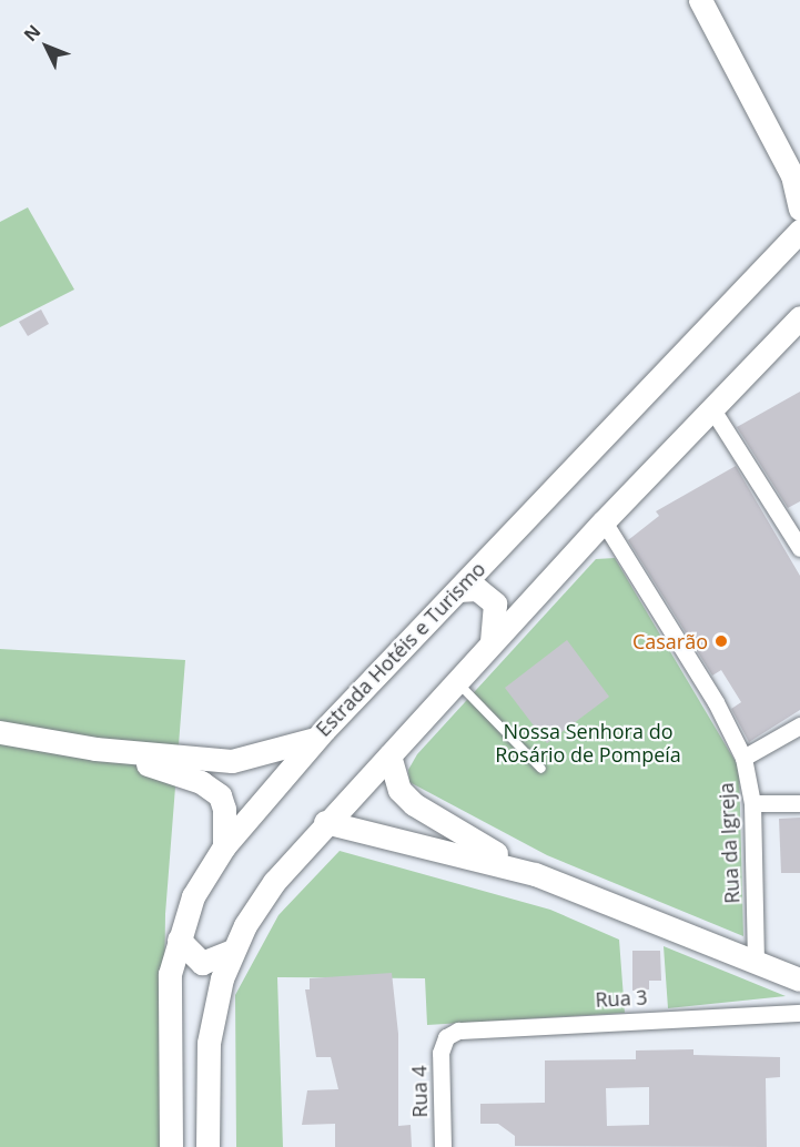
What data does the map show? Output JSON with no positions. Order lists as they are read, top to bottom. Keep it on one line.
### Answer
{"streets":{"main road":["Estrada Hotéis e Turismo"],"street":["Rua da Igreja","Rua 3","Rua 4"]},"crossings":[["Rua 3","Rua 4"]],"parks":["Nossa Senhora do Rosário de Pompeía"],"places":["Casarão"],"north":"top left"}
